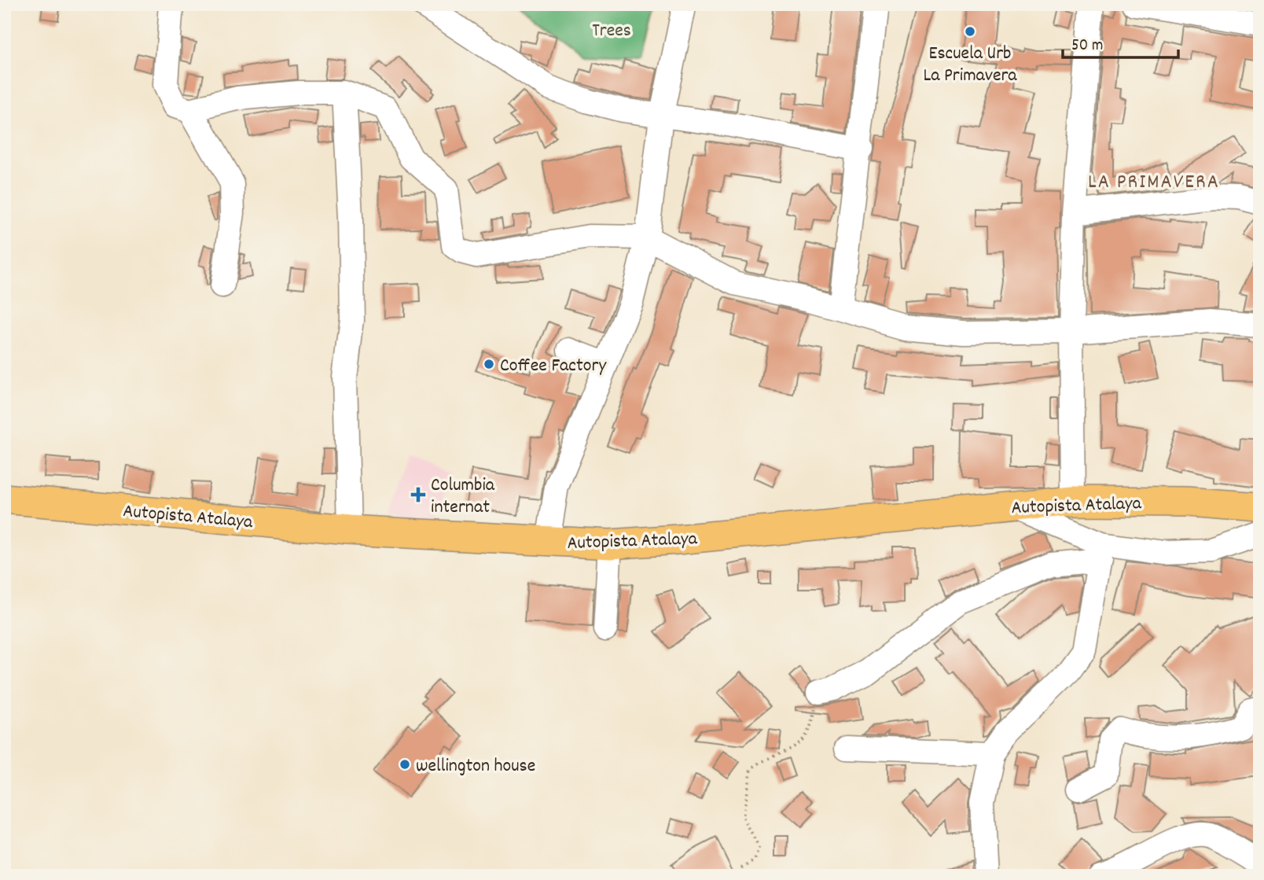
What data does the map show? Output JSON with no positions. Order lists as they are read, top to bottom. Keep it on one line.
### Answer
{"streets":{"main road":["Autopista Atalaya"]},"districts":["LA PRIMAVERA"],"parks":["Trees"],"places":{"other":["Escuela Urb La Primavera","Coffee Factory","wellington house"],"health":["Columbia internat"]},"scale_bar":"50 m"}
